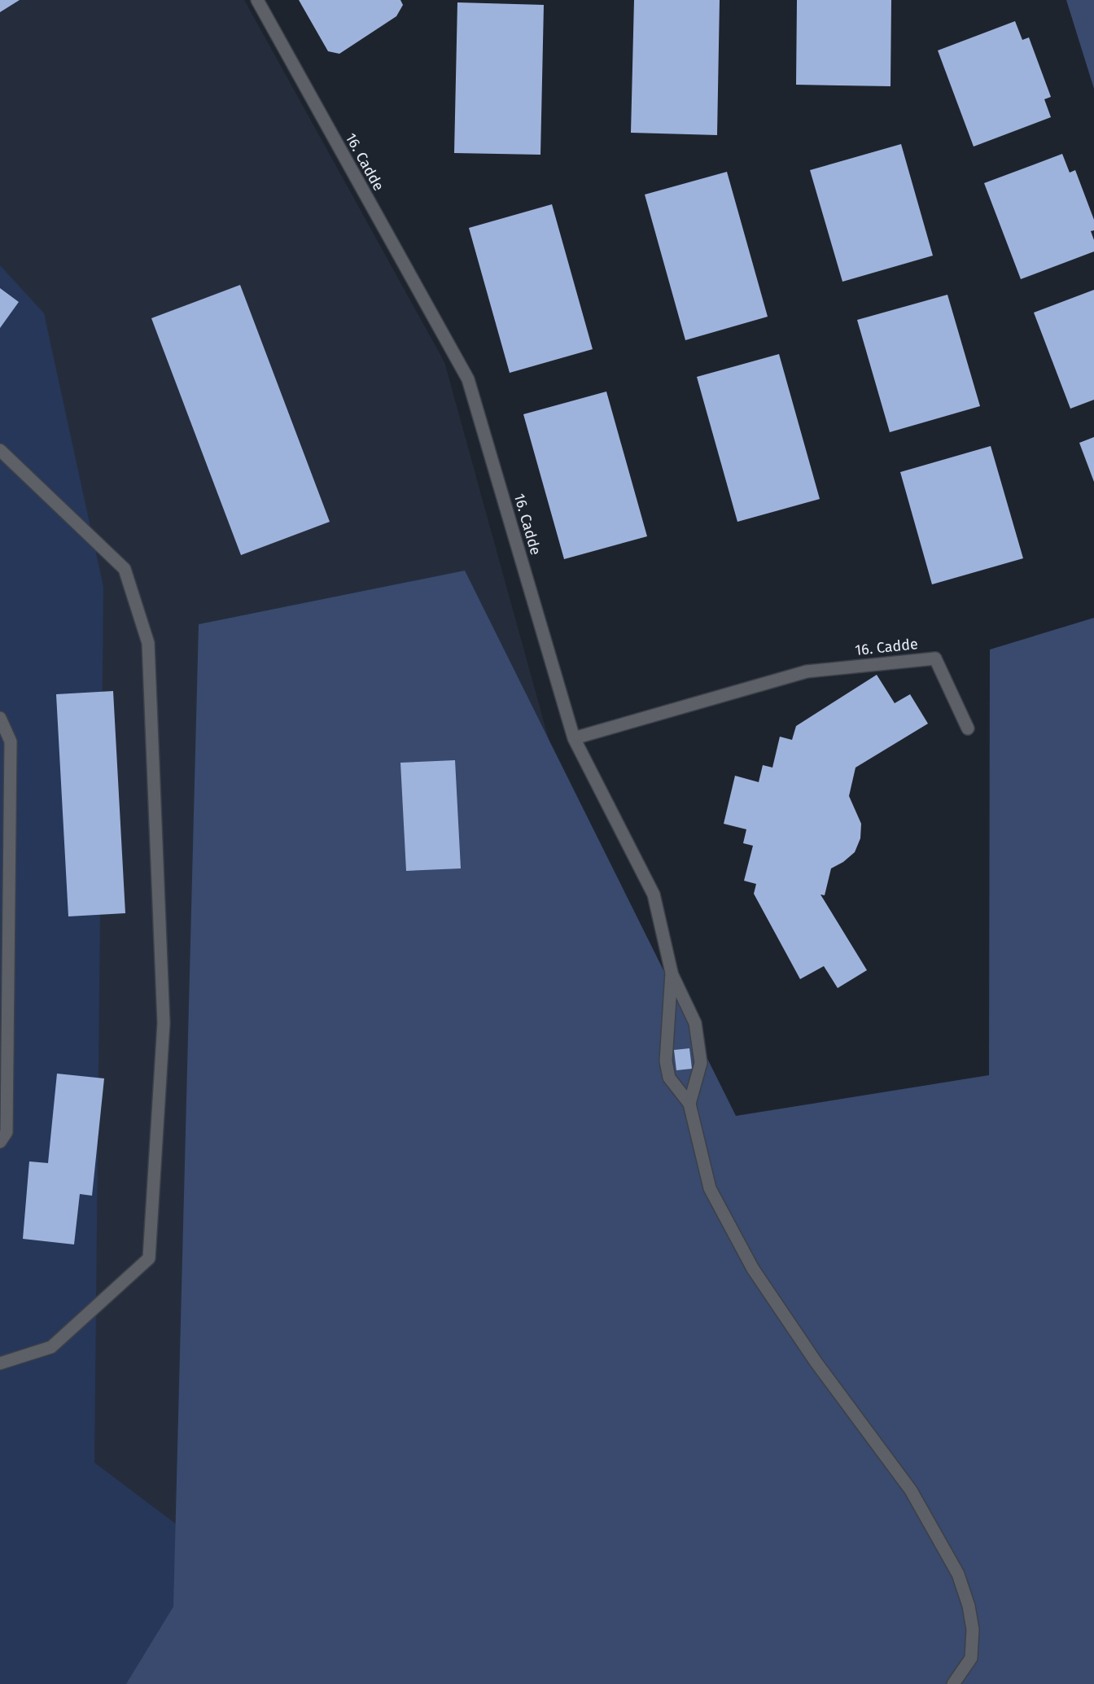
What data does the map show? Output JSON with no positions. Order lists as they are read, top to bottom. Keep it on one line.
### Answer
{"streets":{"street":["16. Cadde"]}}
